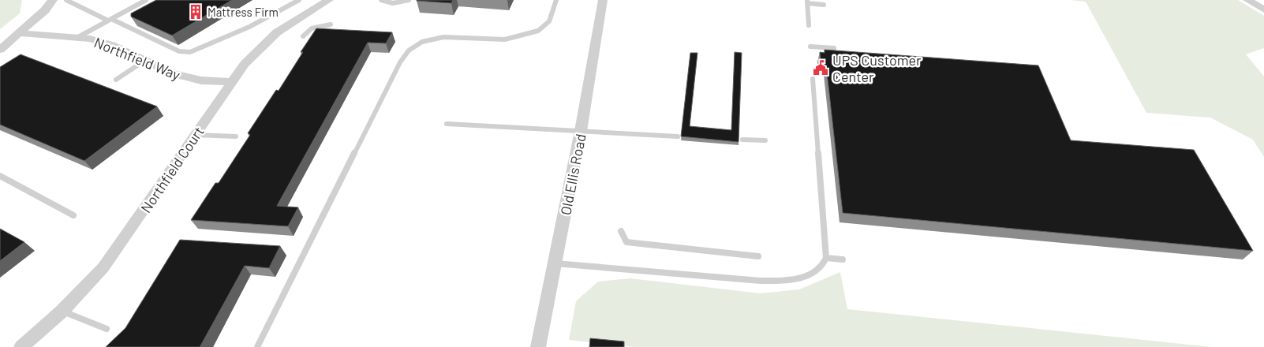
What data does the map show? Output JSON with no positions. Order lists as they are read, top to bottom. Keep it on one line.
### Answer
{"streets":{"street":["Northfield Way","Northfield Court","Old Ellis Road"]},"crossings":[["Northfield Way","Northfield Court"]],"places":{"building":["Mattress Firm"],"public building":["UPS Customer Center"]}}
